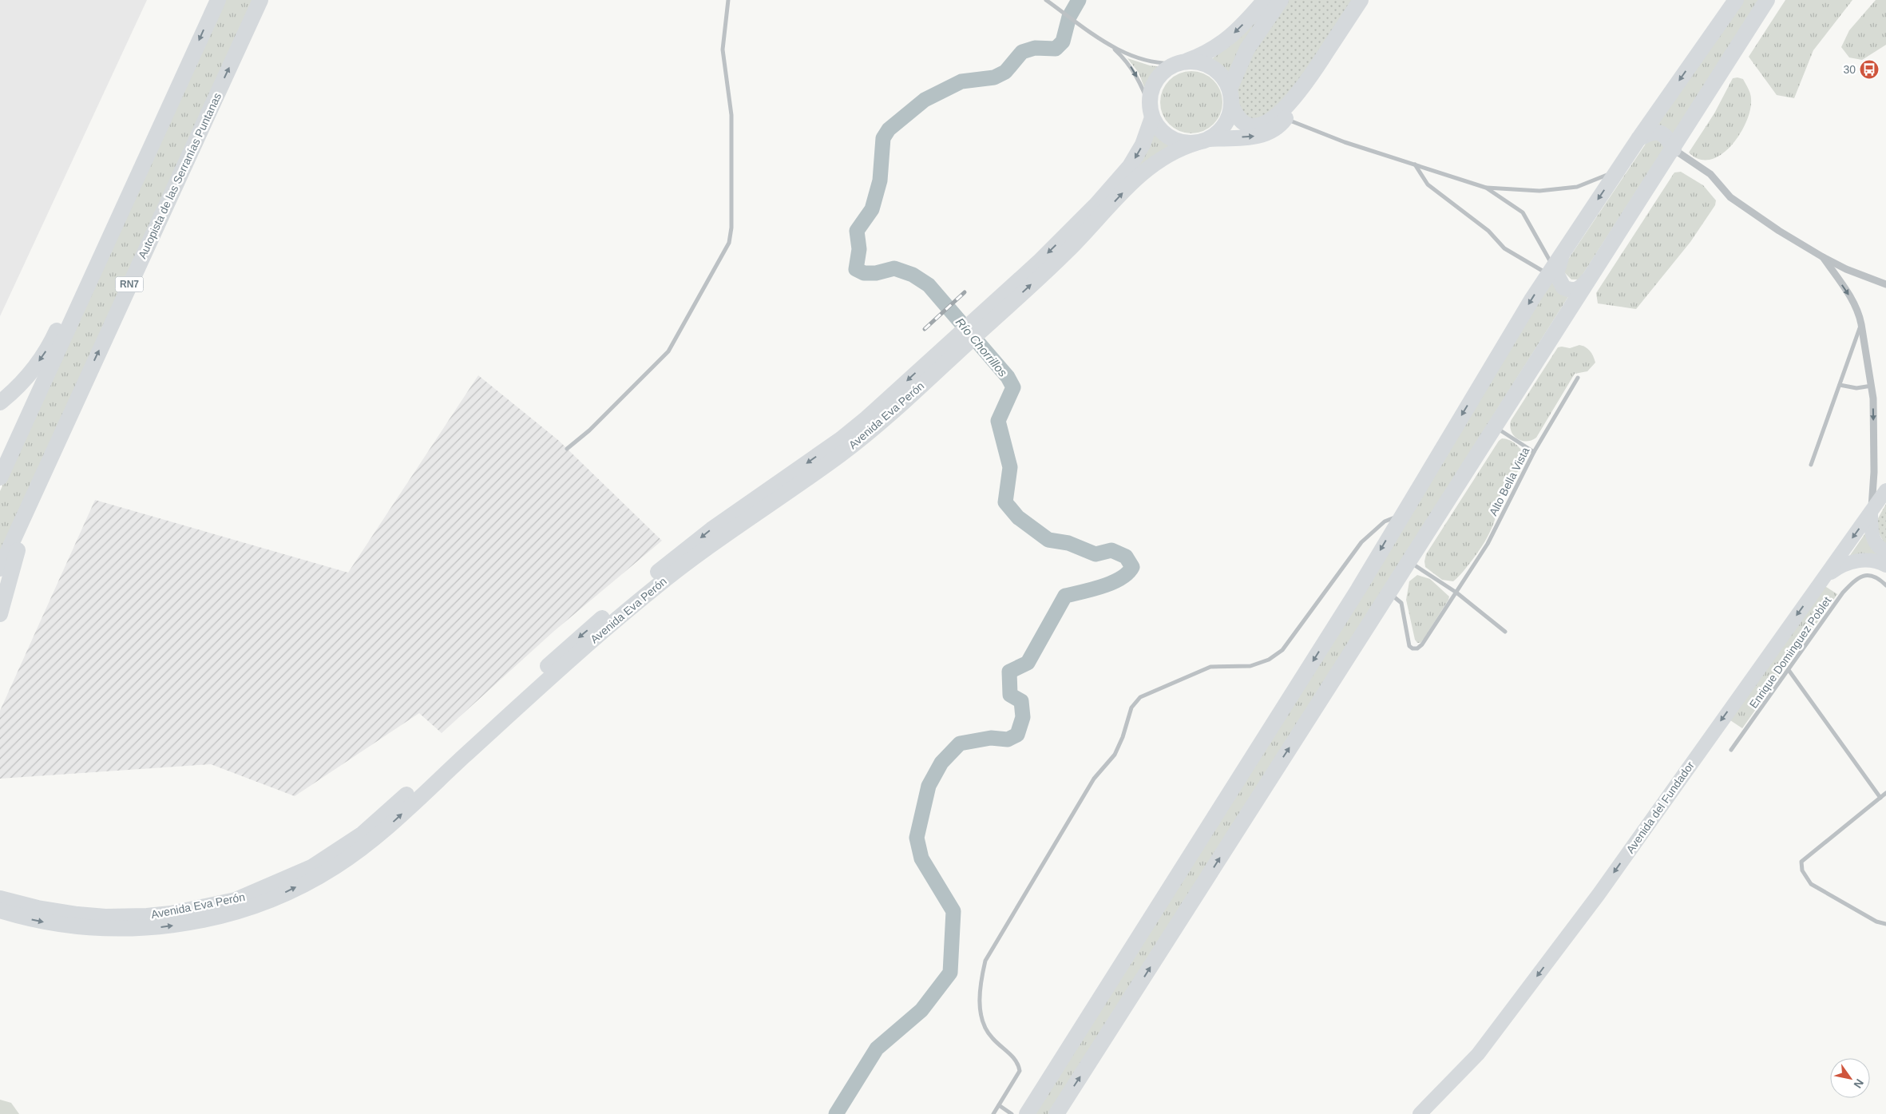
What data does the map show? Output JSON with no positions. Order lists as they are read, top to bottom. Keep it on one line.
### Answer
{"streets":{"main road":["Autopista de las Serranías Puntanas","RN7","Avenida Eva Perón","Avenida del Fundador"],"street":["Alto Bella Vista","Enrique Dominguez Poblet"]},"one_way":["Avenida del Fundador"],"water":["Río Chorrillos"],"places":{"bus stop":["30"]},"north":"bottom right"}
